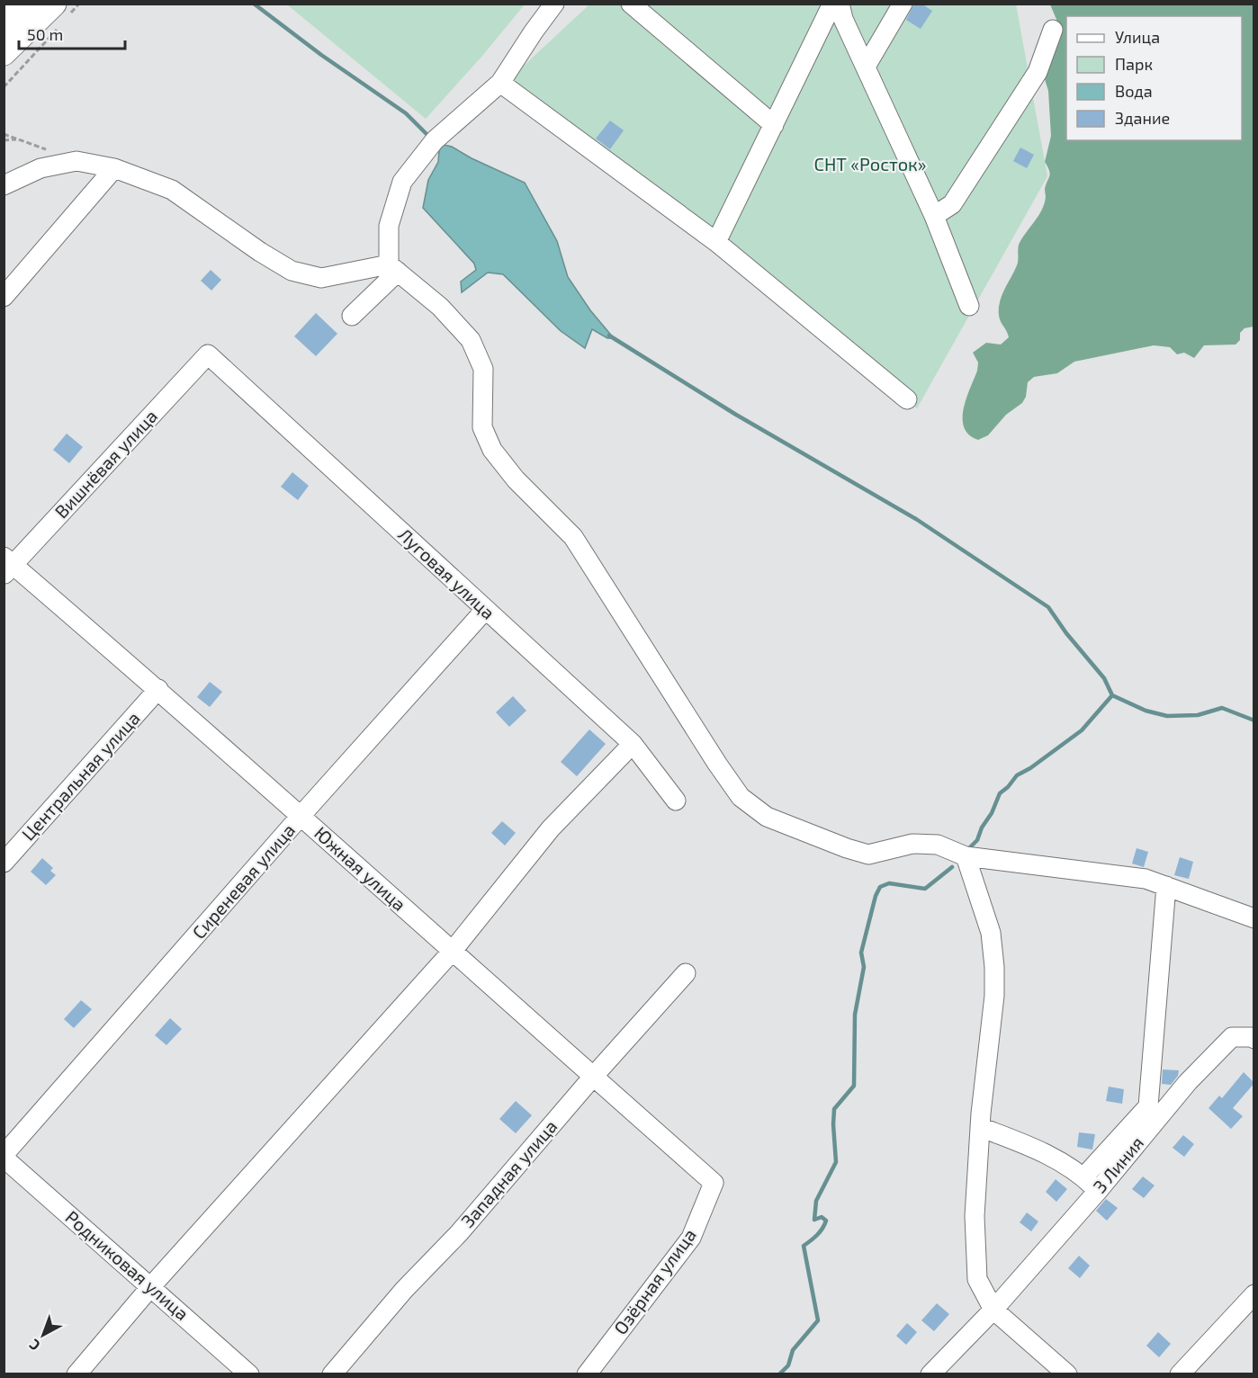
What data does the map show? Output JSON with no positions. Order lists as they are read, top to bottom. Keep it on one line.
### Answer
{"streets":{"street":["Вишнёвая улица","Луговая улица","Центральная улица","Южная улица","Сиреневая улица","3 Линия","Западная улица","Родниковая улица","Озёрная улица"]},"crossings":[["Вишнёвая улица","Луговая улица"],["Вишнёвая улица","Южная улица"],["Луговая улица","Сиреневая улица"],["Центральная улица","Южная улица"],["Южная улица","Сиреневая улица"],["Южная улица","Западная улица"],["Южная улица","Озёрная улица"],["Сиреневая улица","Родниковая улица"]],"parks":["СНТ «Росток»"],"legend":["Улица","Парк","Вода","Здание"],"scale_bar":"50 m","north":"bottom left"}
